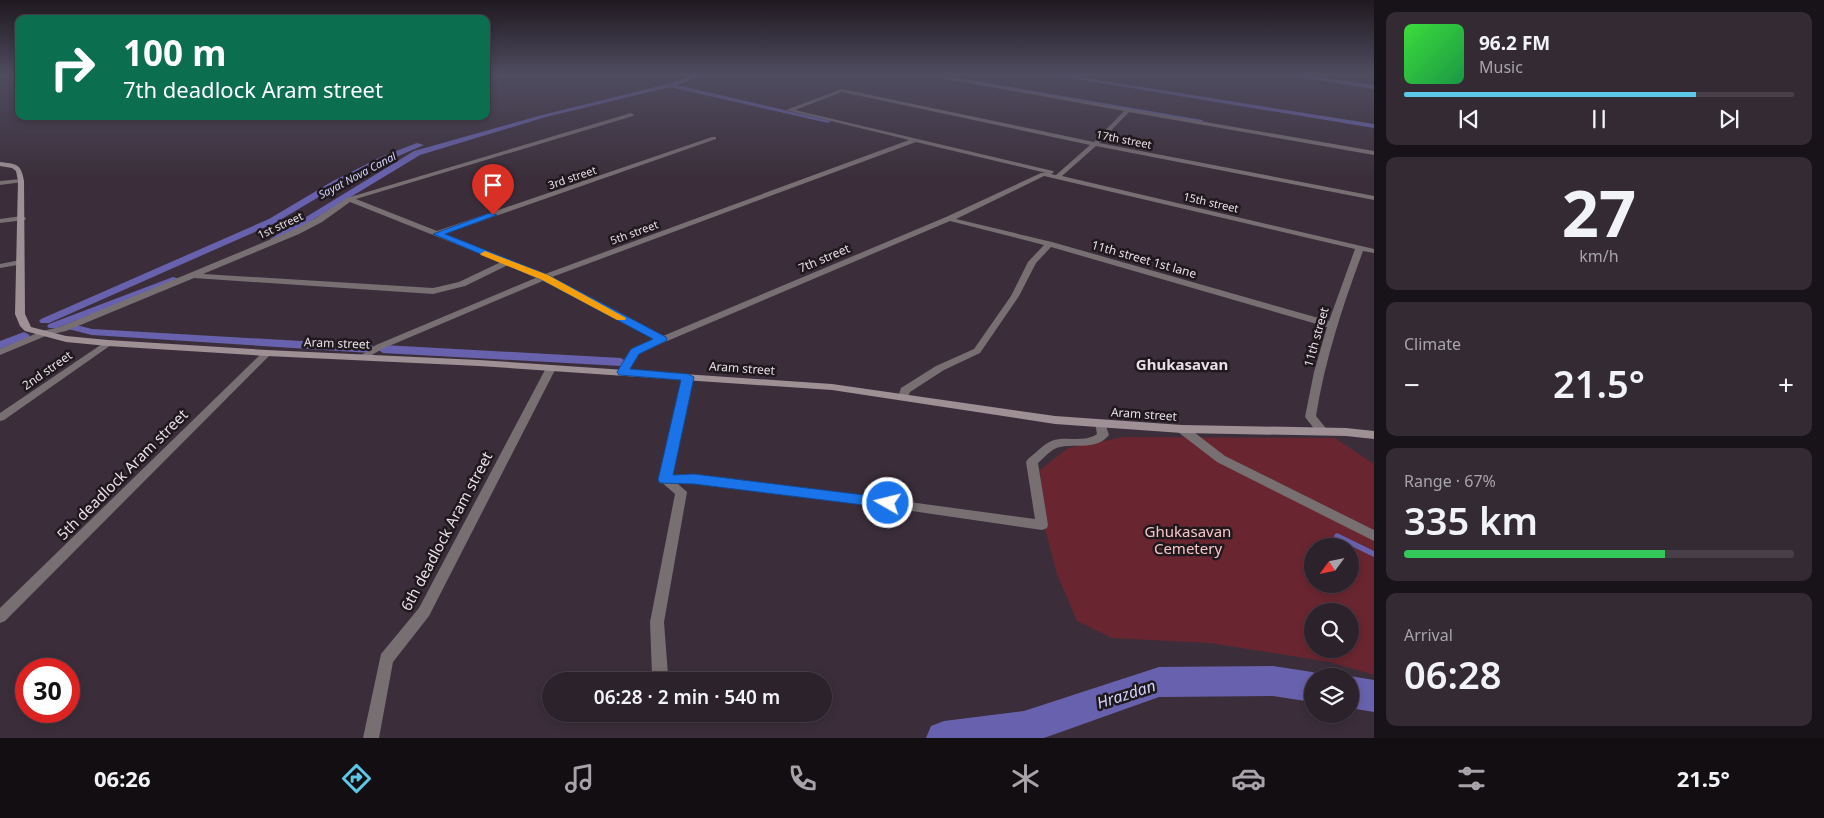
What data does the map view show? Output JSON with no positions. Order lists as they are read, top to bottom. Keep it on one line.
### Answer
{"streets":{"main road":["Aram street"],"street":["17th street","3rd street","15th street","1st street","5th street","7th street","11th street 1st lane","11th street","2nd street","5th deadlock Aram street","6th deadlock Aram street"]},"crossings":[["17th street","5th street"],["15th street","7th street"],["15th street","11th street"],["1st street","Aram street"],["5th street","Aram street"],["7th street","11th street 1st lane"],["7th street","Aram street"],["11th street 1st lane","11th street"],["11th street","Aram street"],["Aram street","2nd street"],["Aram street","5th deadlock Aram street"],["Aram street","6th deadlock Aram street"]],"districts":["Ghukasavan"],"water":["Sayat Nova Canal","Hrazdan"],"parks":["Ghukasavan Cemetery"],"north":"bottom left","page":{"turn":["100 m","7th deadlock Aram street"],"song":["96.2 FM","Music"],"tile":[["27","km/h"],"Climate",["Range · 67%","335 km"],["Arrival","06:28"]],"heat":["−","21.5°","+"],"limit":"30","trip":"06:28 · 2 min · 540 m","tabs":["06:26","21.5°"]}}
